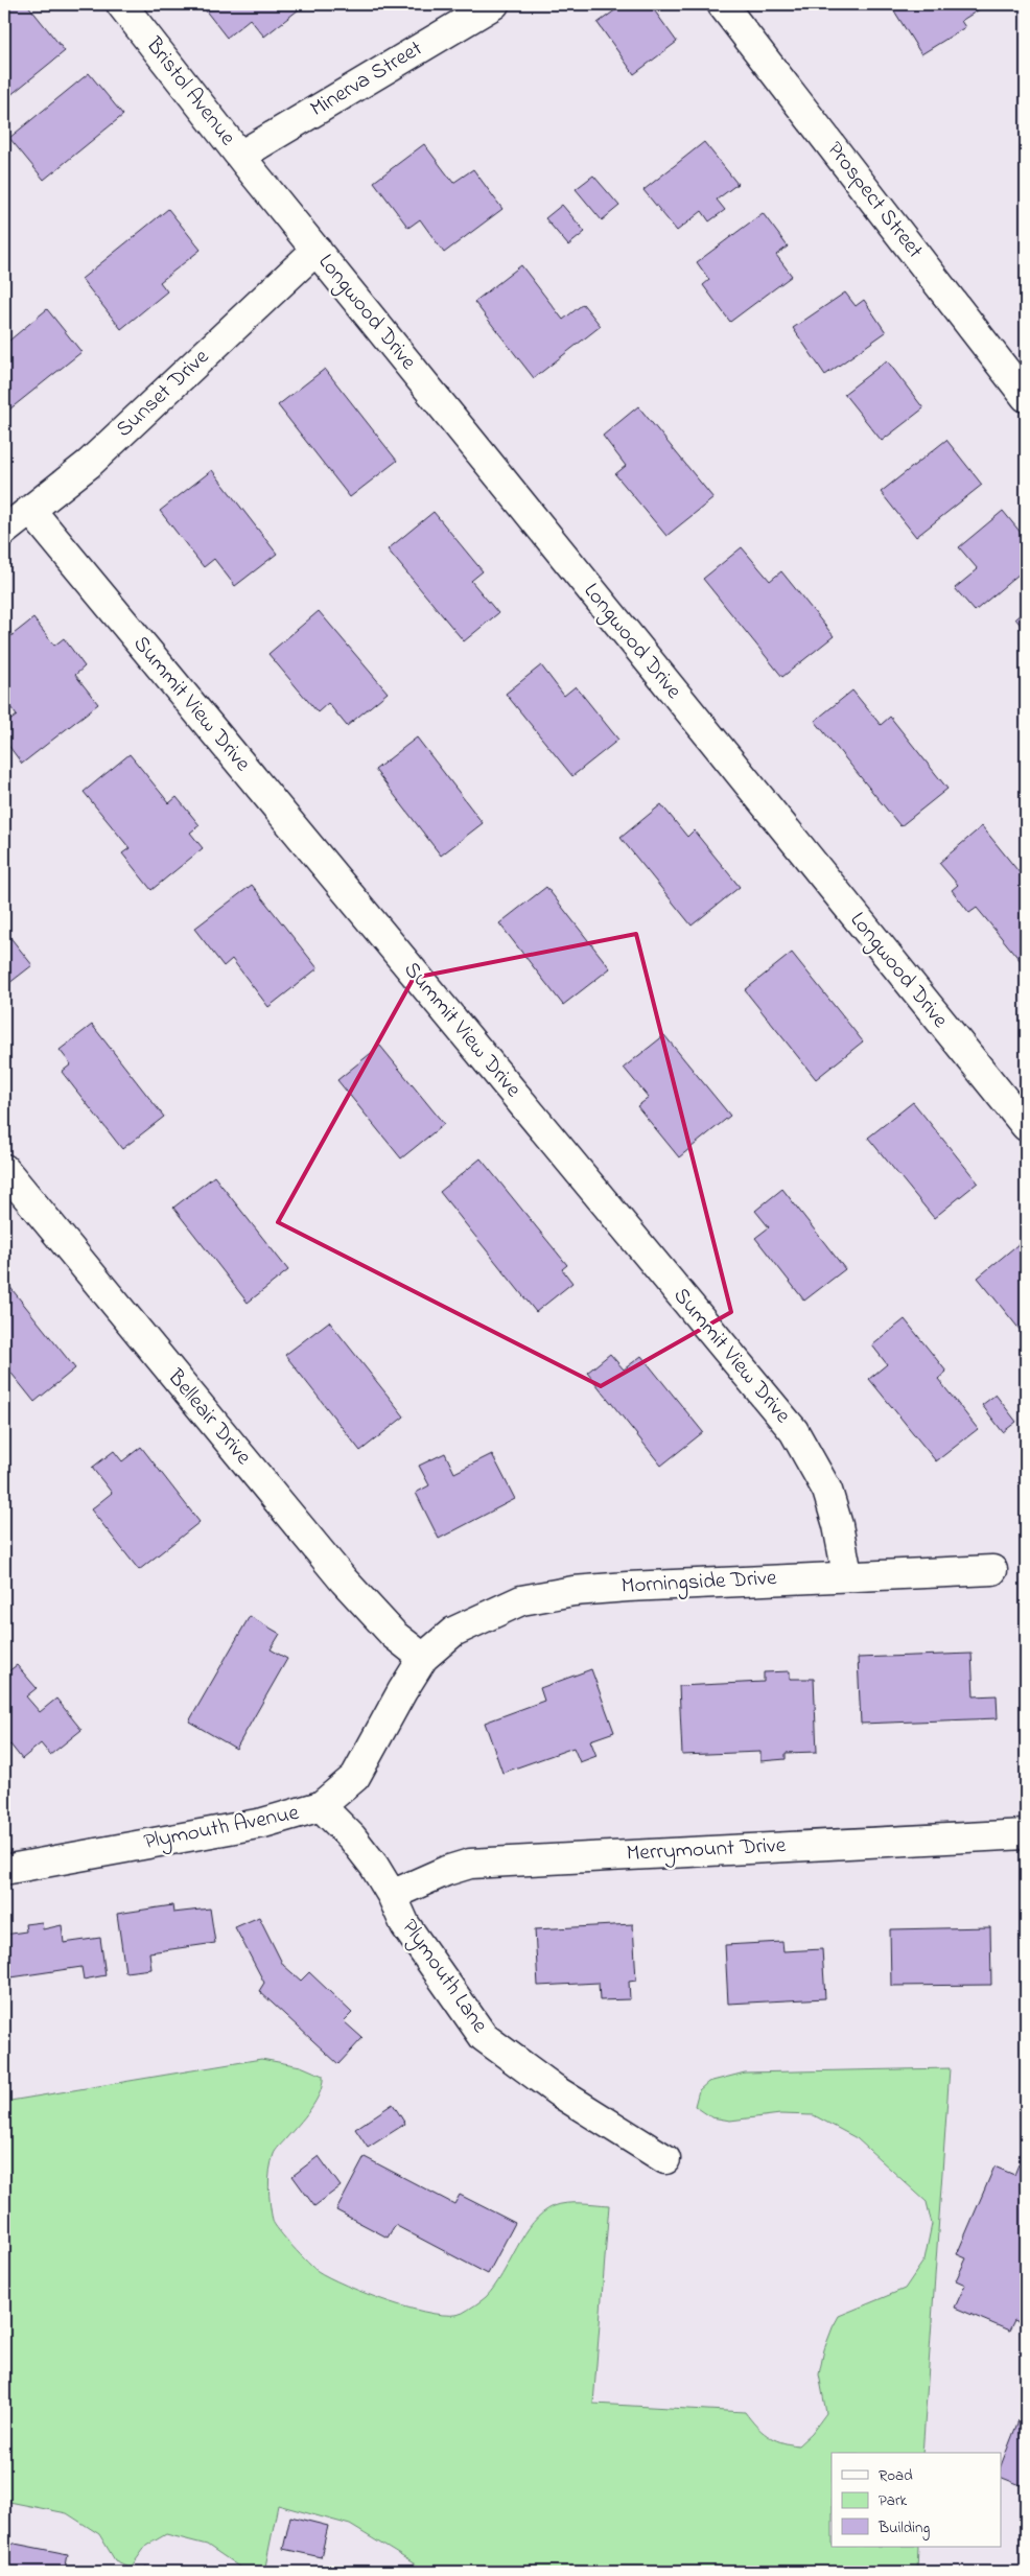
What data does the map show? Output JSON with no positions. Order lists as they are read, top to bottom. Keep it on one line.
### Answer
{"streets":{"street":["Minerva Street","Bristol Avenue","Prospect Street","Longwood Drive","Sunset Drive","Summit View Drive","Belleair Drive","Morningside Drive","Plymouth Avenue","Merrymount Drive","Plymouth Lane"]},"crossings":[["Minerva Street","Bristol Avenue"],["Minerva Street","Longwood Drive"],["Bristol Avenue","Longwood Drive"],["Longwood Drive","Sunset Drive"],["Sunset Drive","Summit View Drive"],["Summit View Drive","Morningside Drive"],["Belleair Drive","Morningside Drive"],["Belleair Drive","Plymouth Avenue"],["Morningside Drive","Plymouth Avenue"],["Plymouth Avenue","Plymouth Lane"],["Merrymount Drive","Plymouth Lane"]],"legend":["Road","Park","Building"]}
